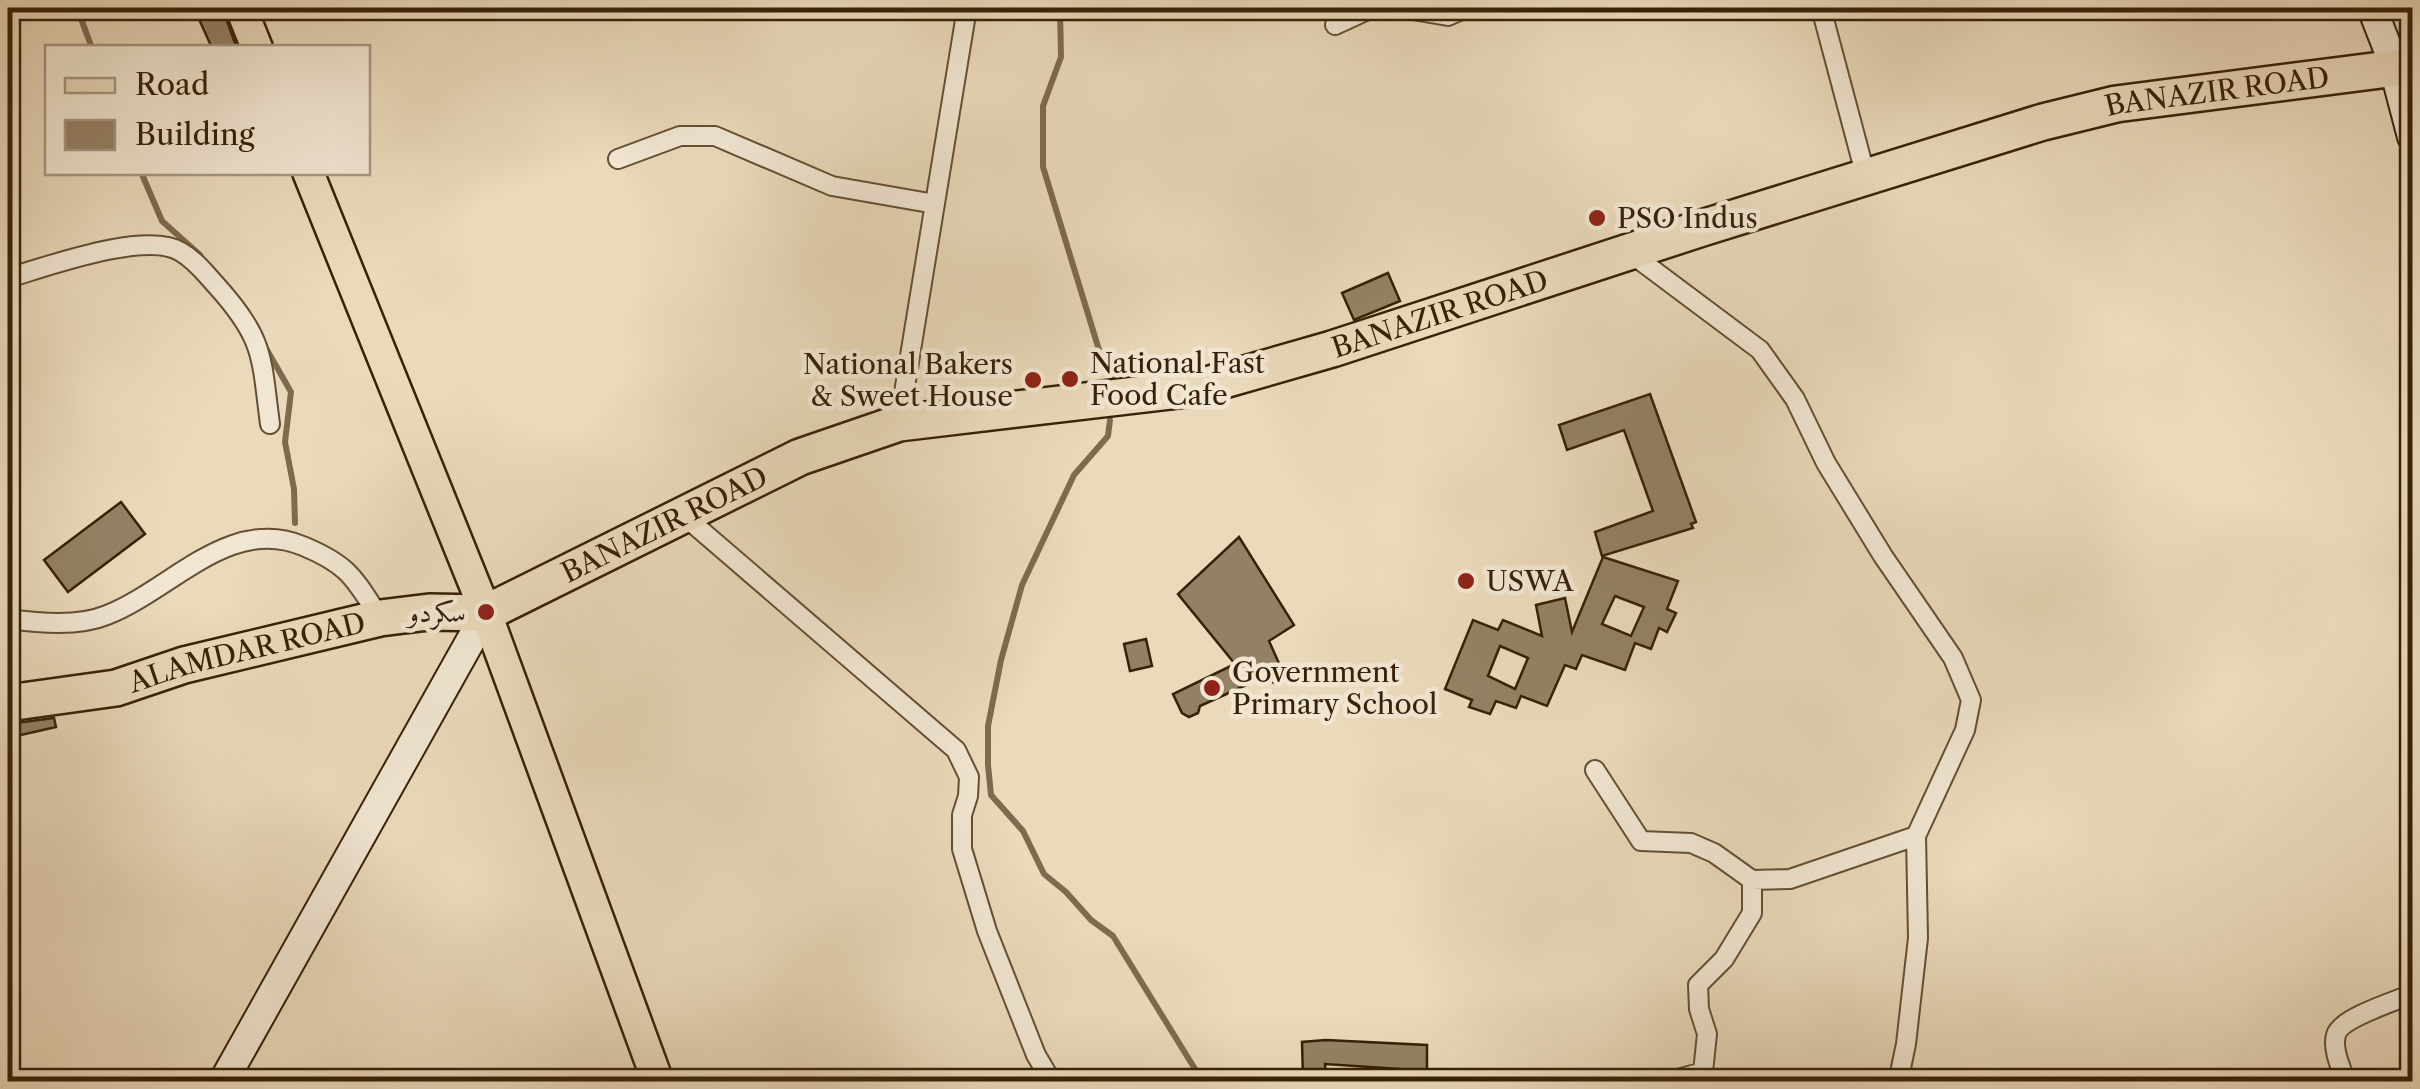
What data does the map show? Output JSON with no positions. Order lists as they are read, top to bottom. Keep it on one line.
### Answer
{"streets":{"highway":["BANAZIR ROAD","ALAMDAR ROAD"]},"crossings":[["BANAZIR ROAD","ALAMDAR ROAD"]],"places":["PSO Indus","National Fast Food Cafe","National Bakers & Sweet House","USWA","سکردو","Government Primary School"],"legend":["Road","Building"]}
